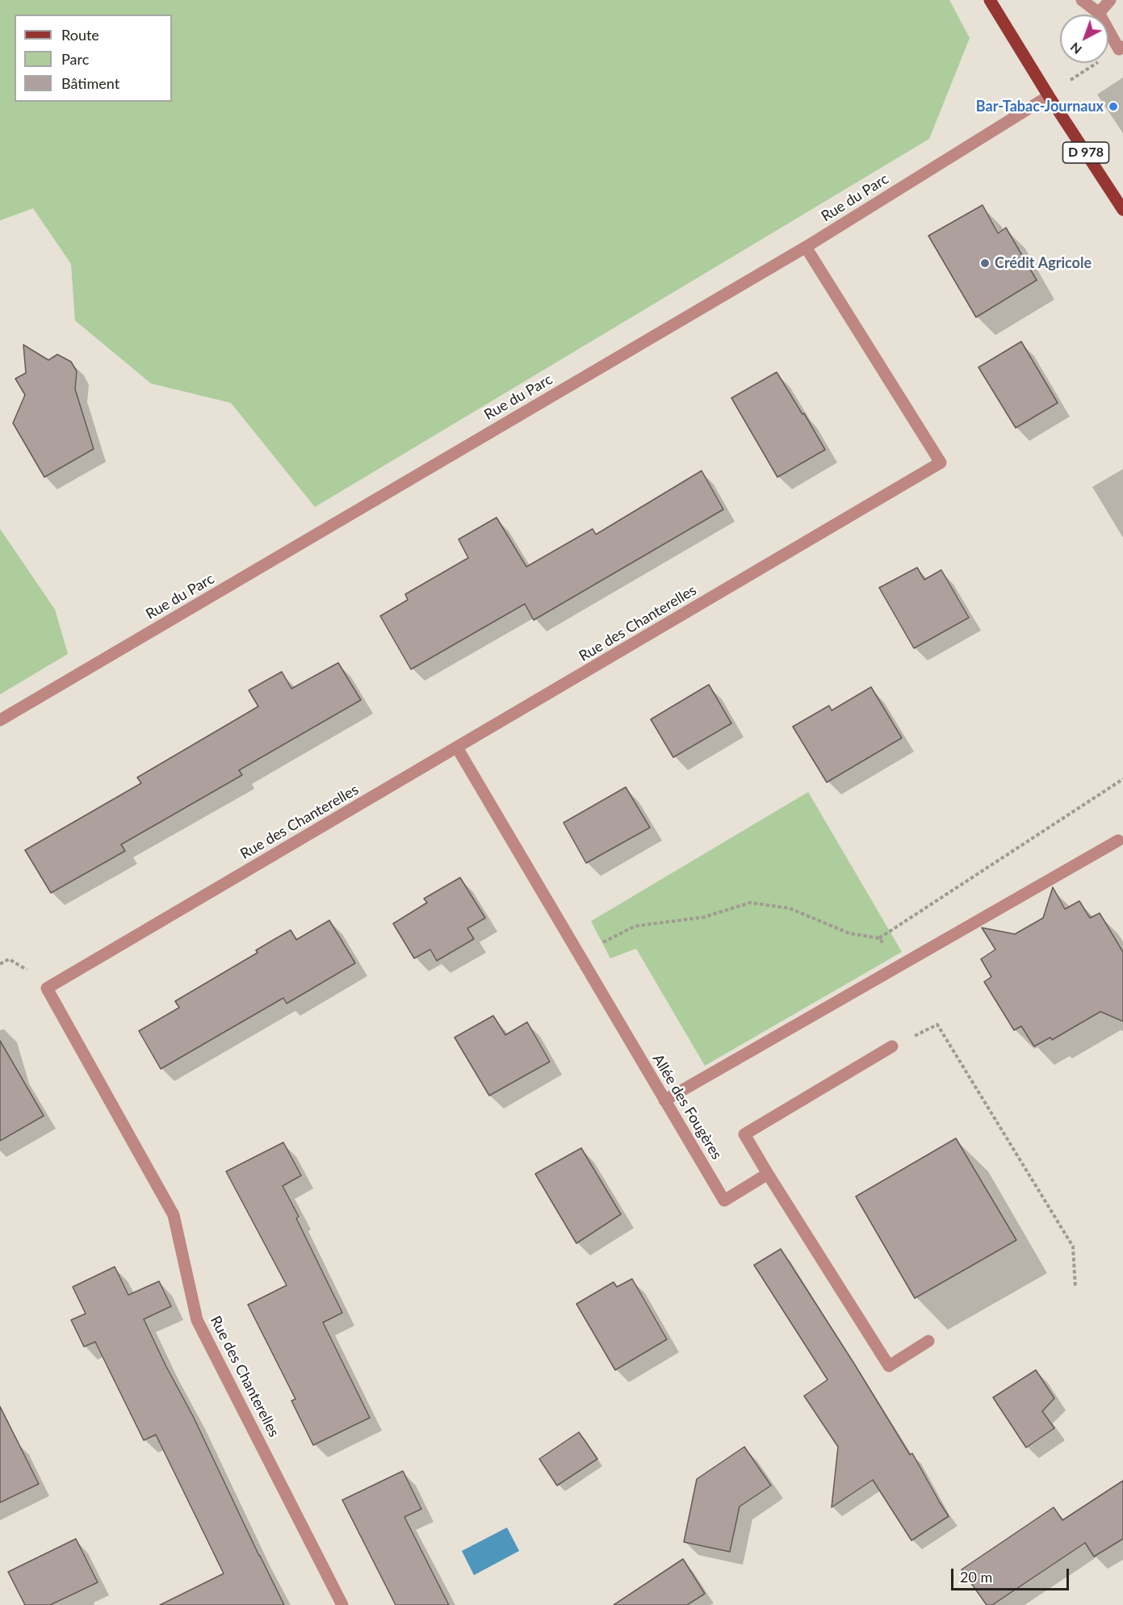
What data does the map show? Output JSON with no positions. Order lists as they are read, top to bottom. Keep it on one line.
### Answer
{"streets":{"main road":["D 978"],"street":["Rue du Parc","Rue des Chanterelles","Allée des Fougères"]},"crossings":[["D 978","Rue du Parc"],["Rue du Parc","Rue des Chanterelles"],["Rue des Chanterelles","Allée des Fougères"]],"places":["Bar-Tabac-Journaux","Crédit Agricole"],"legend":["Route","Parc","Bâtiment"],"scale_bar":"20 m","north":"bottom left"}
